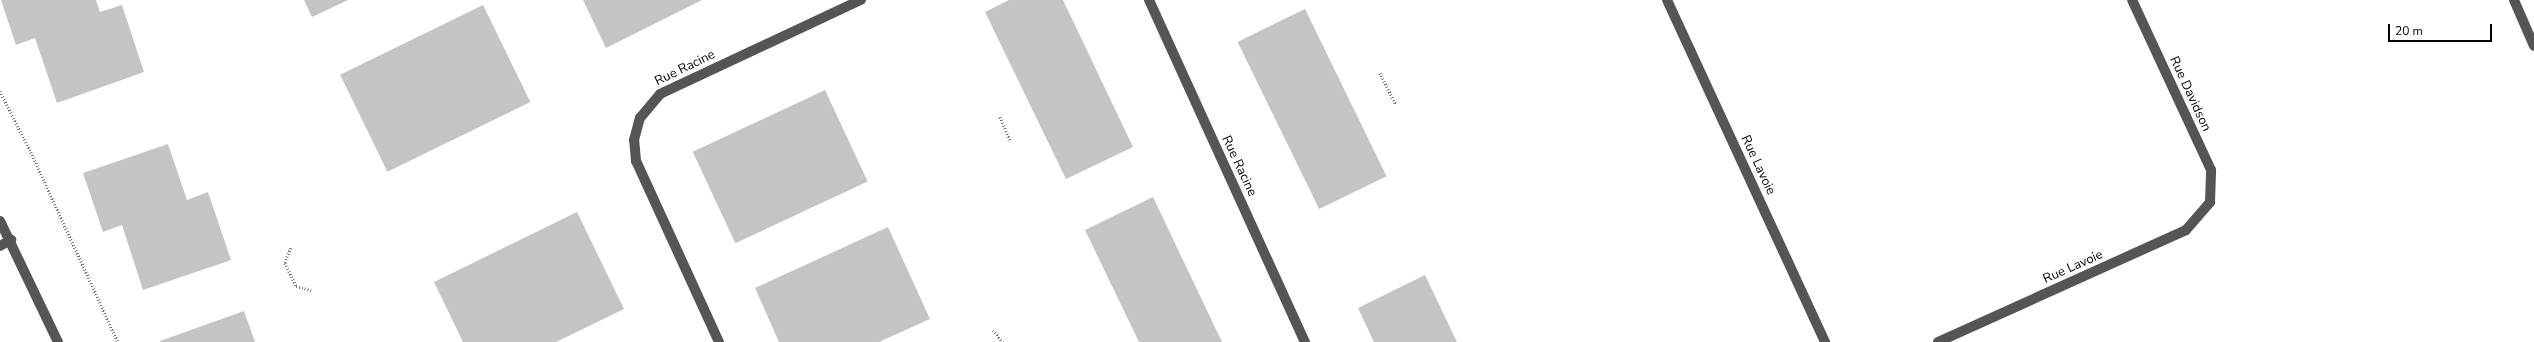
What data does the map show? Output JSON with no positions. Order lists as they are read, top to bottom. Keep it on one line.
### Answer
{"streets":{"street":["Rue Racine","Rue Davidson","Rue Lavoie"]},"crossings":[["Rue Davidson","Rue Lavoie"]],"scale_bar":"20 m"}
